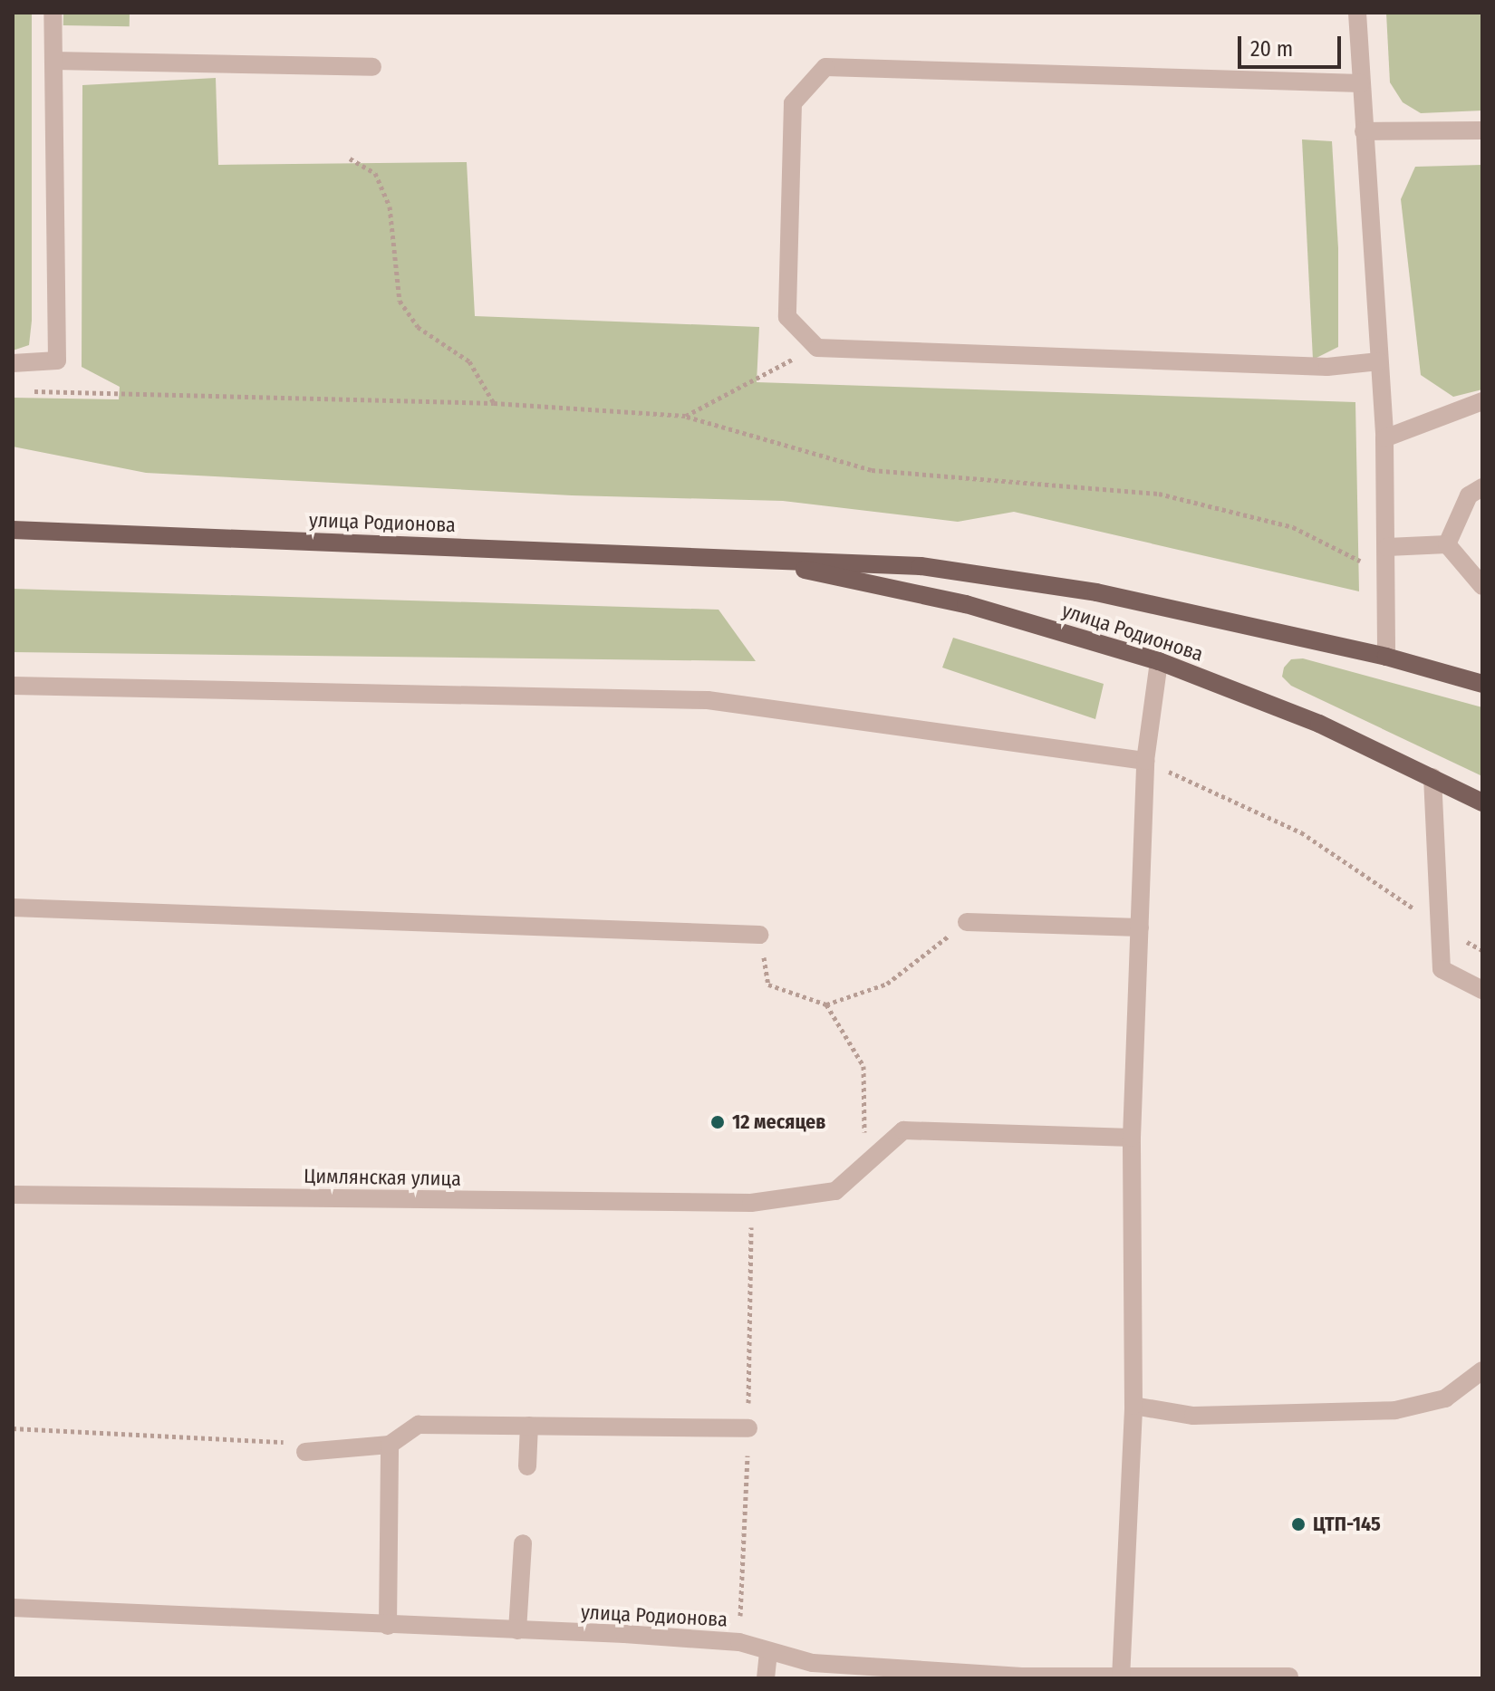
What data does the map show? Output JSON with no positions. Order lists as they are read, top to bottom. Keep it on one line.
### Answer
{"streets":{"main road":["улица Родионова"],"street":["Цимлянская улица"]},"places":["12 месяцев","ЦТП-145"],"scale_bar":"20 m"}
